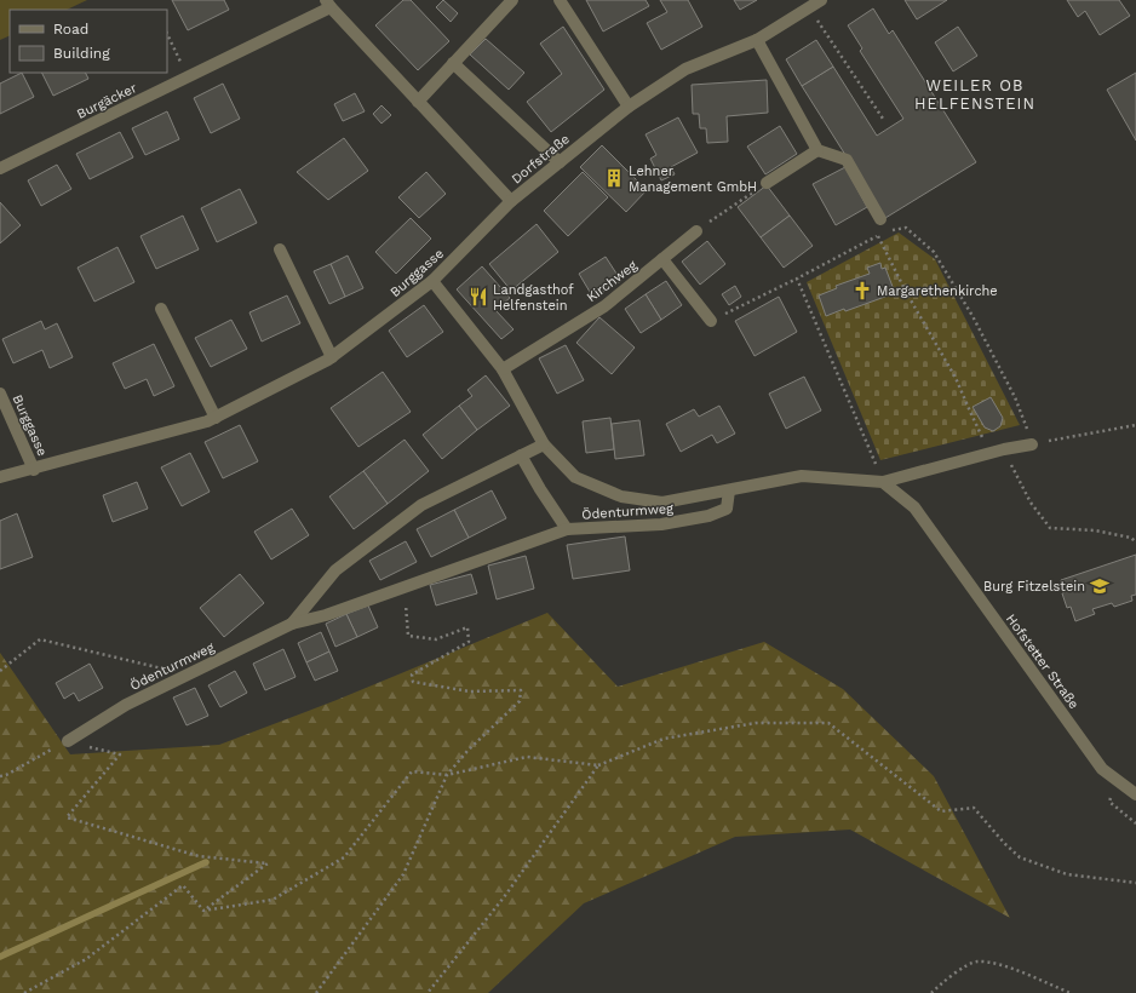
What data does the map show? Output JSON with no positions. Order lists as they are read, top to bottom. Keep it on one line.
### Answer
{"streets":{"street":["Burgäcker","Dorfstraße","Burggasse","Kirchweg","Ödenturmweg","Hofstetter Straße"]},"crossings":[["Burgäcker","Dorfstraße"],["Dorfstraße","Burggasse"],["Burggasse","Ödenturmweg"],["Kirchweg","Ödenturmweg"]],"districts":["WEILER OB HELFENSTEIN"],"places":{"building":["Lehner Management GmbH"],"church":["Margarethenkirche"],"restaurant":["Landgasthof Helfenstein"],"school or university":["Burg Fitzelstein"]},"legend":["Road","Building"]}
